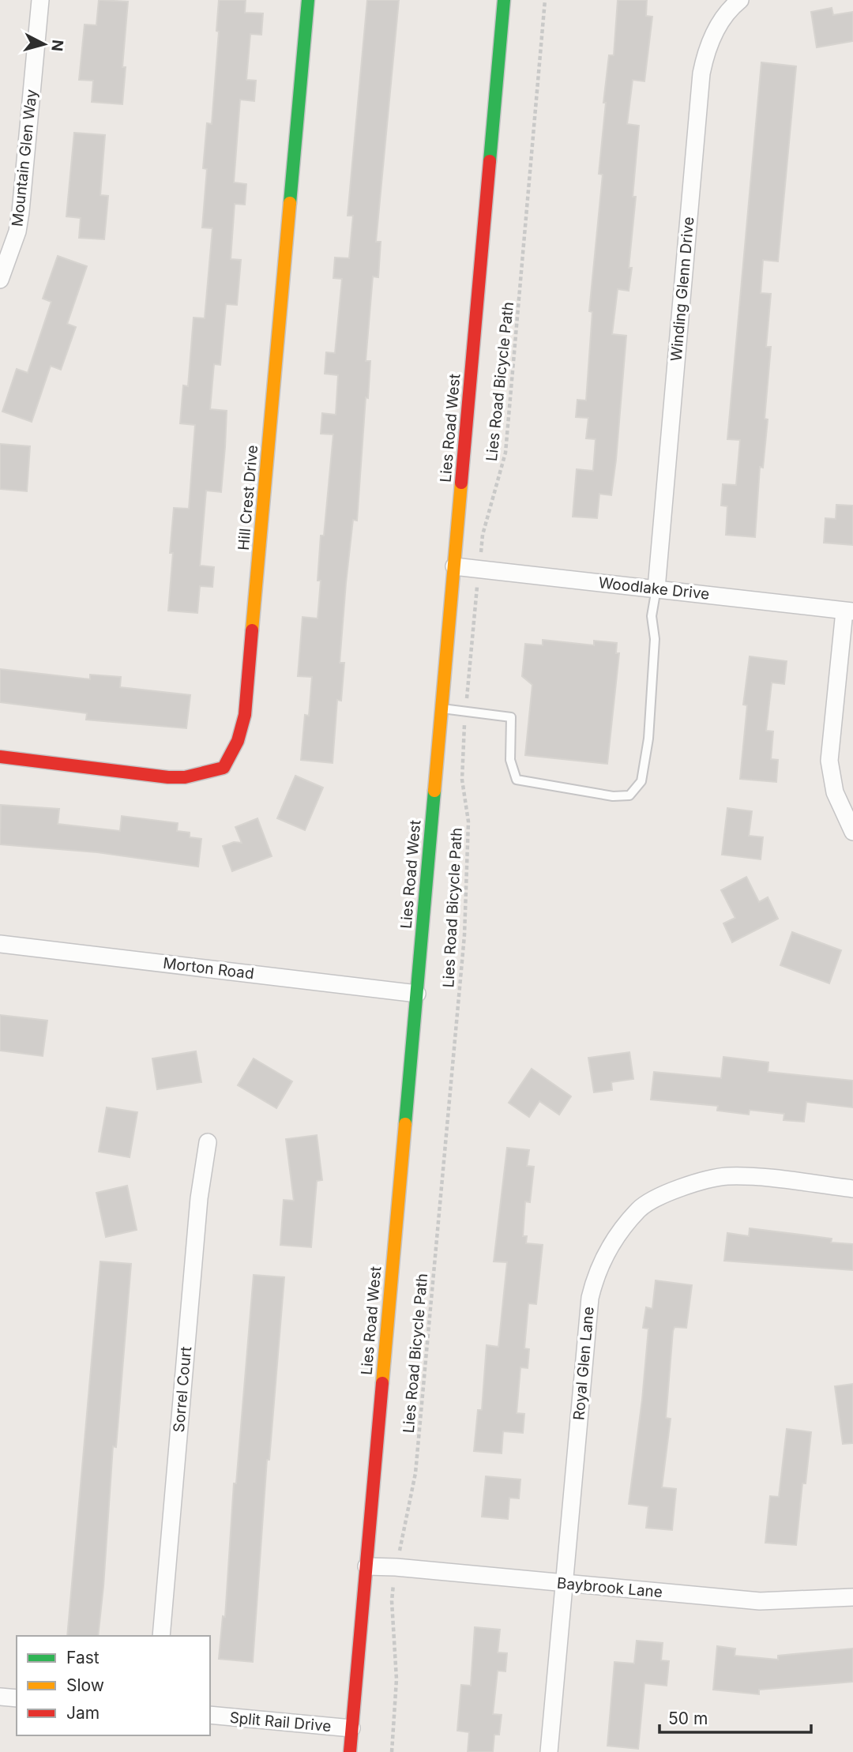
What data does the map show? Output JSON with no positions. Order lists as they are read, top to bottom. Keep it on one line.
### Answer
{"streets":{"street":["Mountain Glen Way","Winding Glenn Drive","Lies Road West","Hill Crest Drive","Woodlake Drive","Morton Road","Royal Glen Lane","Sorrel Court","Baybrook Lane","Split Rail Drive"],"path":["Lies Road Bicycle Path"]},"crossings":[["Winding Glenn Drive","Woodlake Drive"],["Lies Road Bicycle Path","Woodlake Drive"],["Lies Road Bicycle Path","Baybrook Lane"],["Lies Road West","Woodlake Drive"],["Lies Road West","Morton Road"],["Lies Road West","Baybrook Lane"],["Lies Road West","Split Rail Drive"],["Royal Glen Lane","Baybrook Lane"]],"legend":["Fast","Slow","Jam"],"scale_bar":"50 m","north":"right"}
